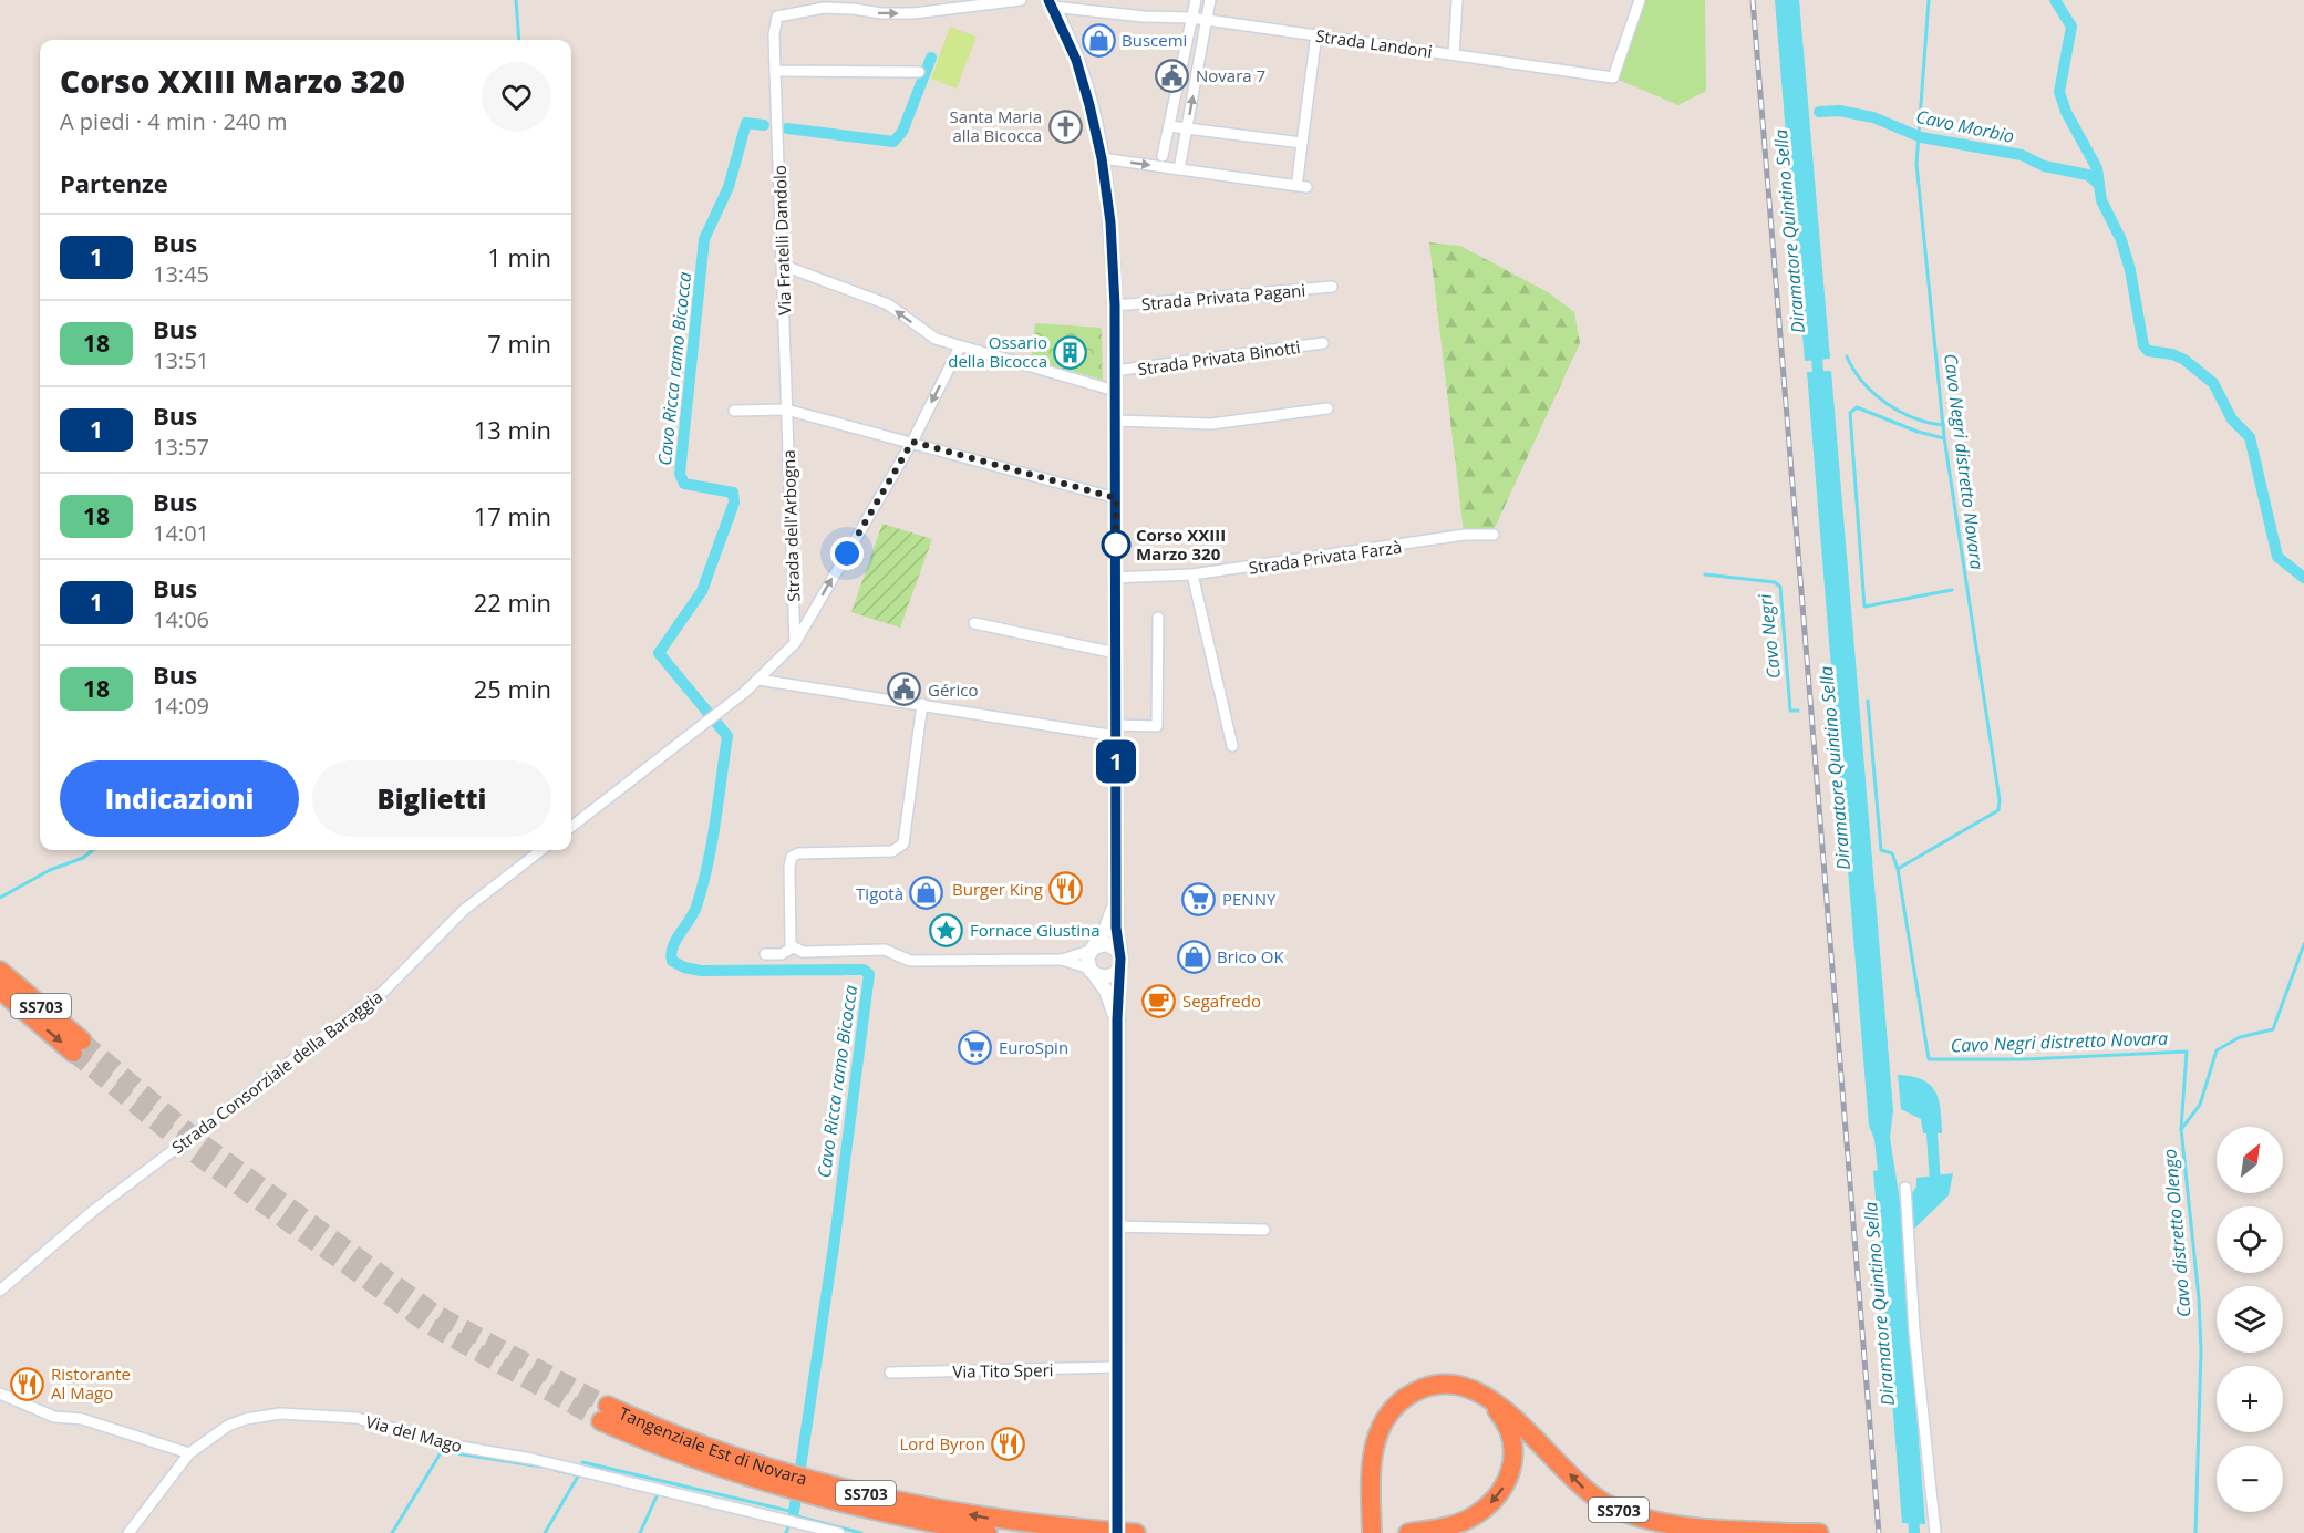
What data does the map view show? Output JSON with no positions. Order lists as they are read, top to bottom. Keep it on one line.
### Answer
{"streets":{"highway":["SS703","Tangenziale Est di Novara"],"street":["Strada Landoni","Via Fratelli Dandolo","Strada Privata Pagani","Strada Privata Binotti","Strada dell'Arbogna","Strada Privata Farzà","Strada Consorziale della Baraggia","Via Tito Speri","Via del Mago"]},"crossings":[["Via Fratelli Dandolo","Strada dell'Arbogna"]],"water":["Cavo Morbio","Diramatore Quintino Sella","Cavo Ricca ramo Bicocca","Cavo Negri distretto Novara","Cavo Negri","Cavo distretto Olengo"],"places":{"shop":["Buscemi","Tigotà","Brico OK"],"public building":["Novara 7","Gérico"],"church":["Santa Maria alla Bicocca"],"building":["Ossario della Bicocca"],"other":["Corso XXIII Marzo 320"],"restaurant":["Burger King","Ristorante Al Mago","Lord Byron"],"supermarket":["PENNY","EuroSpin"],"place":["Fornace Giustina"],"cafe":["Segafredo"]},"lines":["bus line 1"],"north":"top right","page":{"on_map":"1","heading":[["Corso XXIII Marzo 320","A piedi · 4 min · 240 m"],"Partenze"],"list":[{"mark":"1","name":"Bus","note":"13:45","value":"1 min"},{"mark":"18","name":"Bus","note":"13:51","value":"7 min"},{"mark":"1","name":"Bus","note":"13:57","value":"13 min"},{"mark":"18","name":"Bus","note":"14:01","value":"17 min"},{"mark":"1","name":"Bus","note":"14:06","value":"22 min"},{"mark":"18","name":"Bus","note":"14:09","value":"25 min"}],"buttons":["Indicazioni","Biglietti"],"map_buttons":["+","−"]}}
